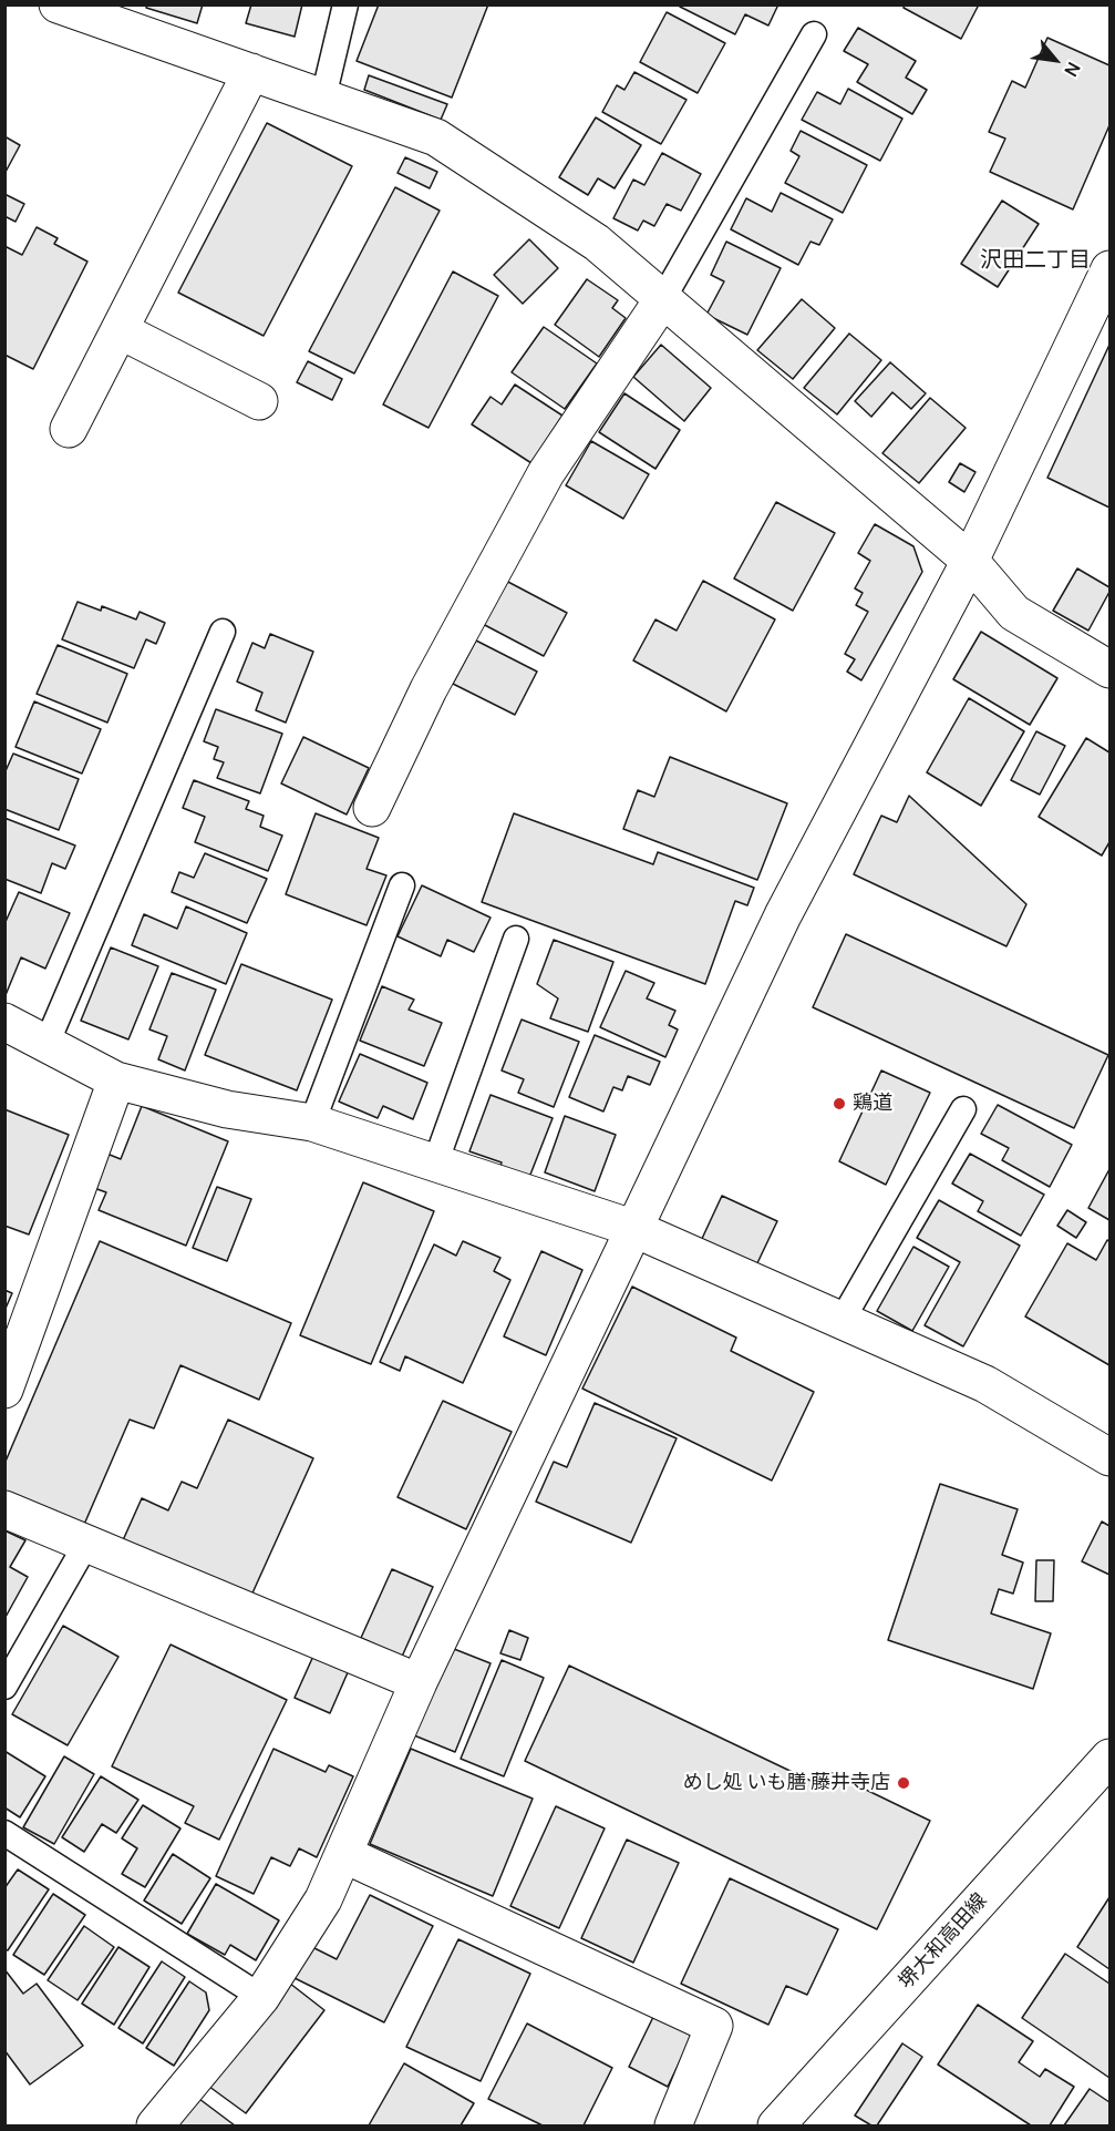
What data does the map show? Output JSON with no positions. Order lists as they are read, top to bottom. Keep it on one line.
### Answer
{"streets":{"street":["堺大和高田線"]},"districts":["沢田二丁目"],"places":["鶏道","めし処 いも膳 藤井寺店"],"north":"bottom right"}
